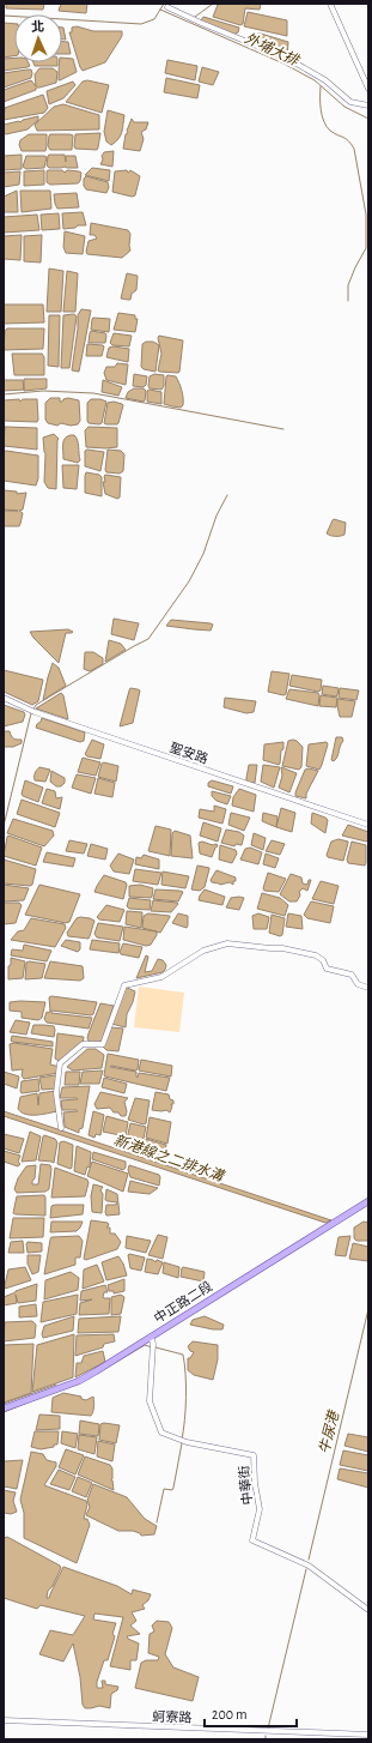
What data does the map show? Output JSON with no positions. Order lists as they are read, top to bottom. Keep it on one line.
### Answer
{"streets":{"main road":["中正路二段"],"street":["聖安路","中華街","蚵寮路"]},"crossings":[["中正路二段","中華街"]],"water":["外埔大排","新港線之二排水溝","牛尿港"],"scale_bar":"200 m","north":"top"}
